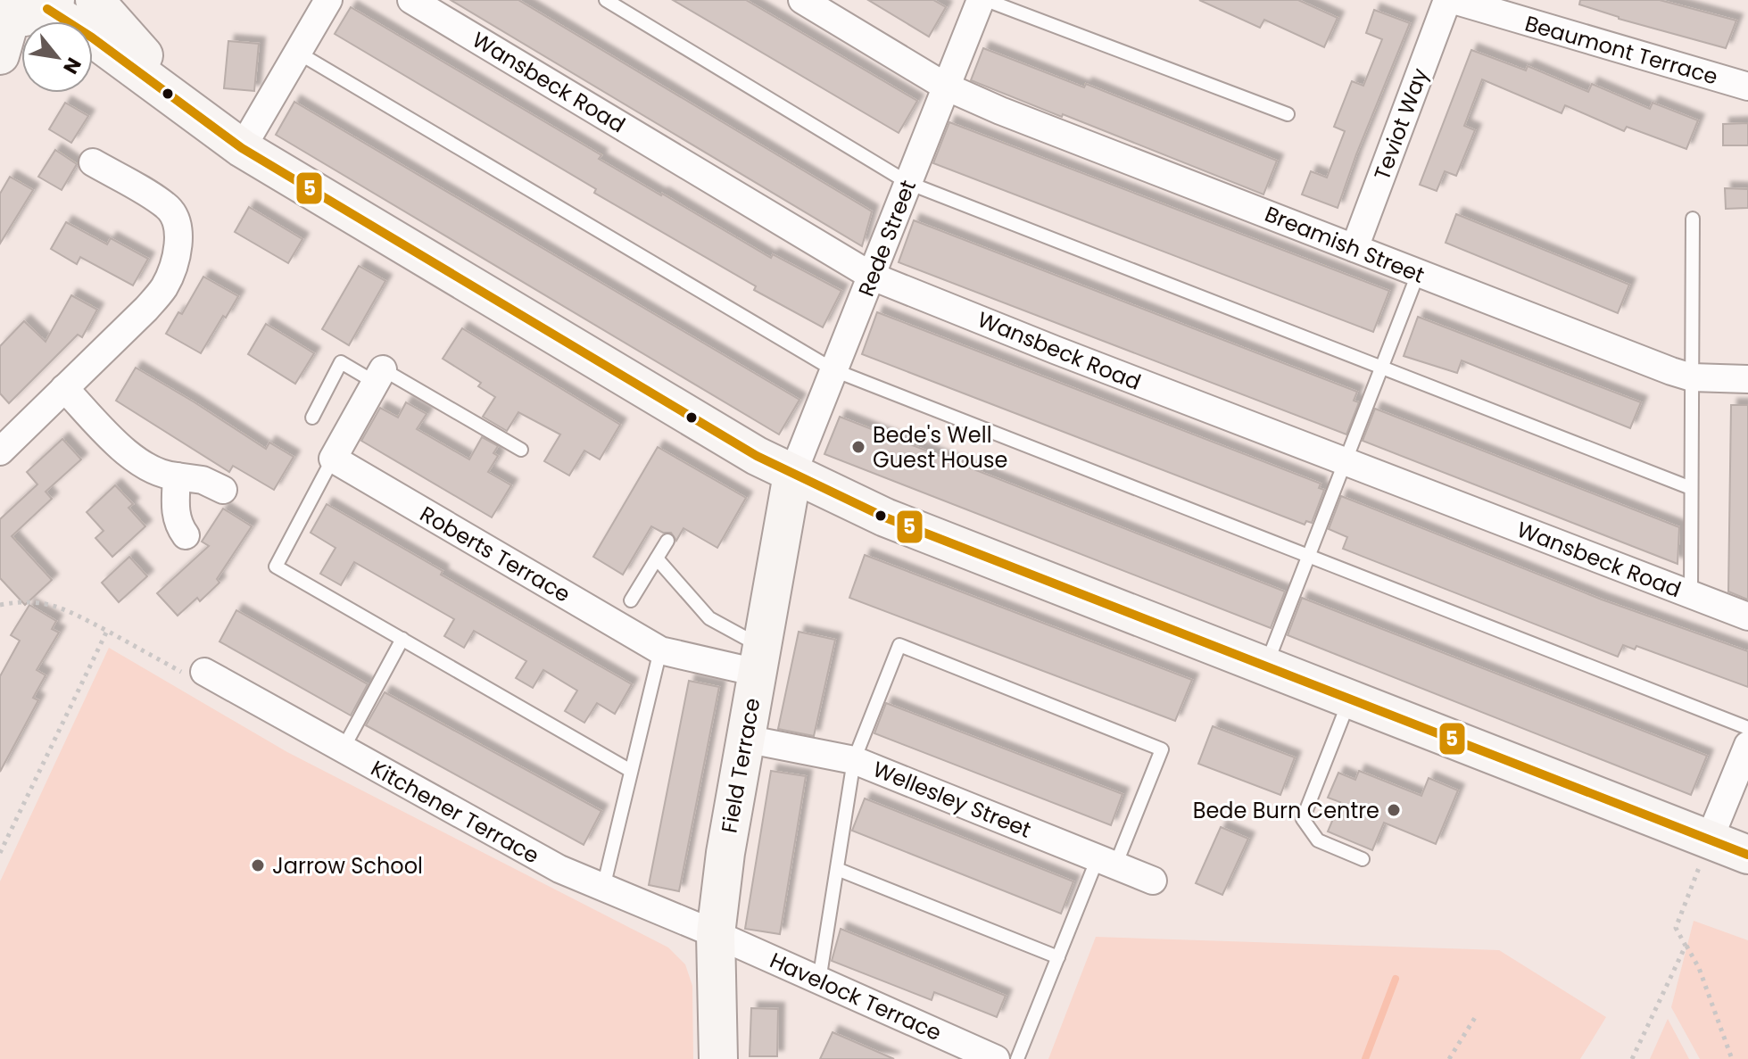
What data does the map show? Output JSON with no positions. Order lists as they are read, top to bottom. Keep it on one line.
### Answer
{"streets":{"main road":["Field Terrace"],"street":["Beaumont Terrace","Wansbeck Road","Teviot Way","Rede Street","Breamish Street","Roberts Terrace","Wellesley Street","Kitchener Terrace","Havelock Terrace"]},"crossings":[["Wansbeck Road","Rede Street"],["Teviot Way","Breamish Street"],["Rede Street","Breamish Street"],["Rede Street","Field Terrace"],["Roberts Terrace","Field Terrace"],["Field Terrace","Wellesley Street"],["Field Terrace","Kitchener Terrace"],["Field Terrace","Havelock Terrace"],["Kitchener Terrace","Havelock Terrace"]],"places":["Bede's Well Guest House","Bede Burn Centre","Jarrow School"],"lines":["transit line 5"],"north":"bottom right"}
